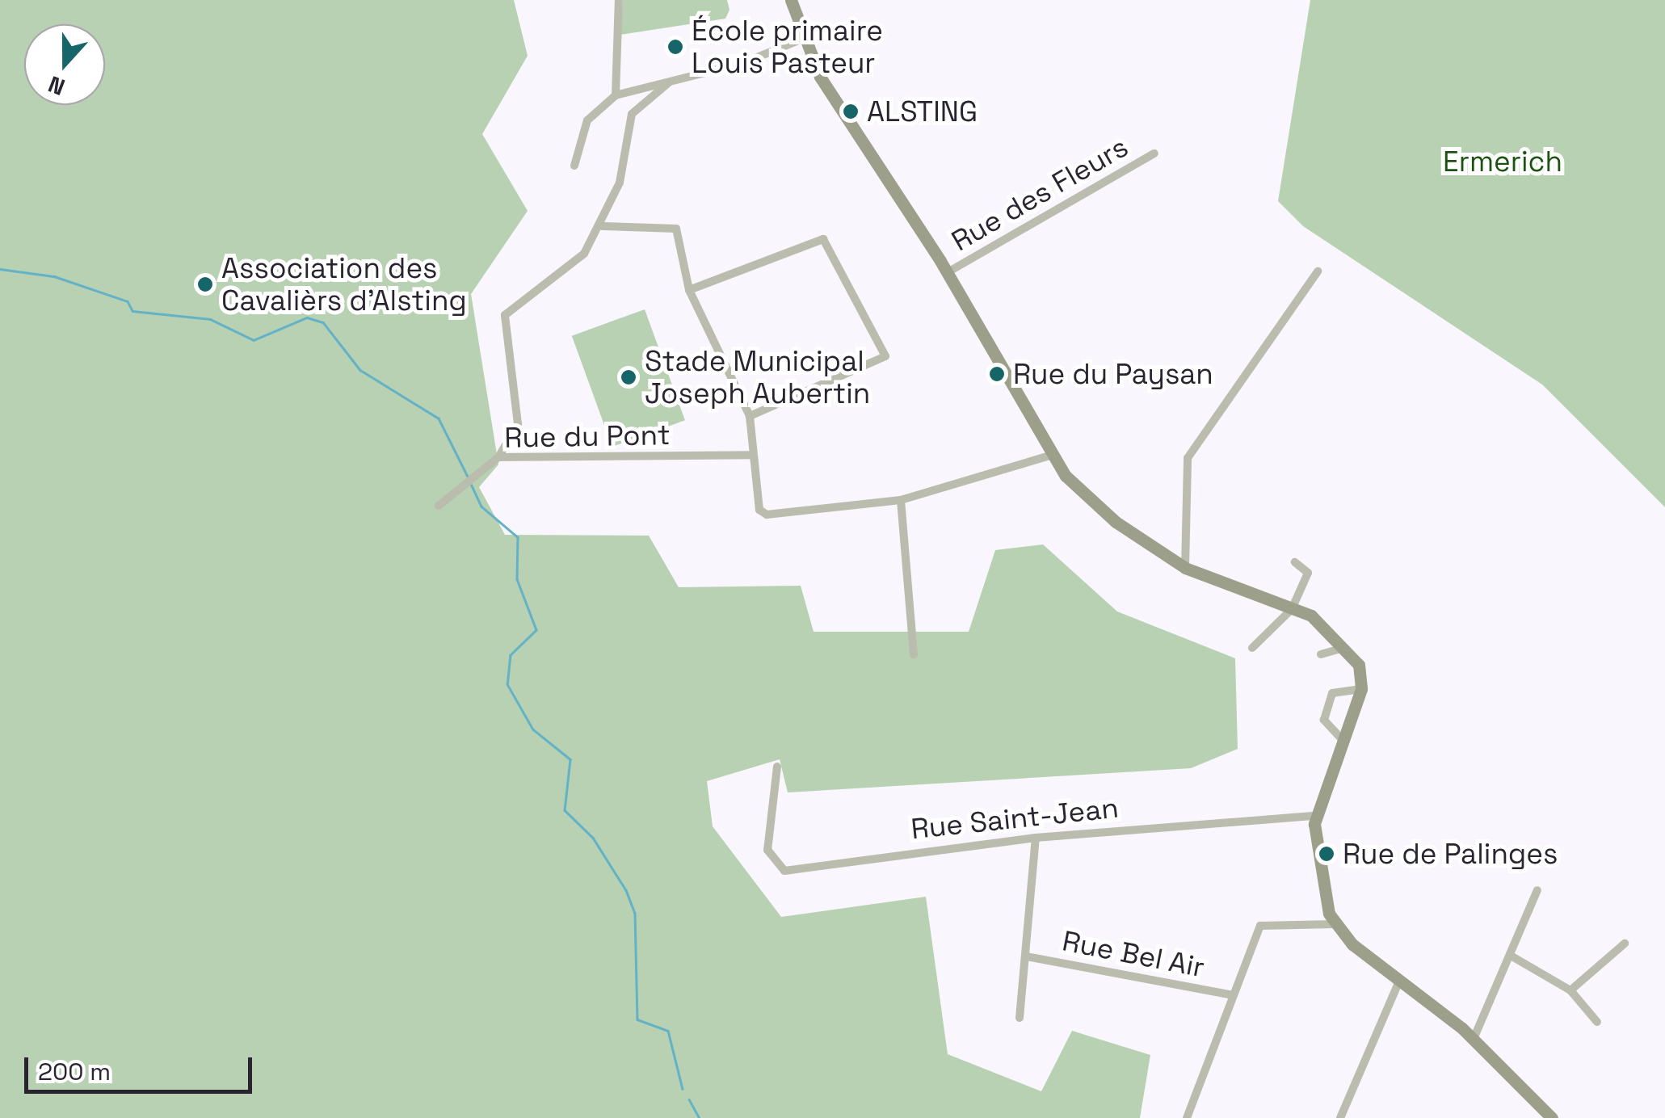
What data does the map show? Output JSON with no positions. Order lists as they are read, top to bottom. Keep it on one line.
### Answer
{"streets":{"street":["Rue des Fleurs","Rue du Pont","Rue Saint-Jean","Rue Bel Air"]},"parks":["Ermerich"],"places":["École primaire Louis Pasteur","ALSTING","Association des Cavalièrs d'Alsting","Rue du Paysan","Stade Municipal Joseph Aubertin","Rue de Palinges"],"scale_bar":"200 m","north":"bottom"}
